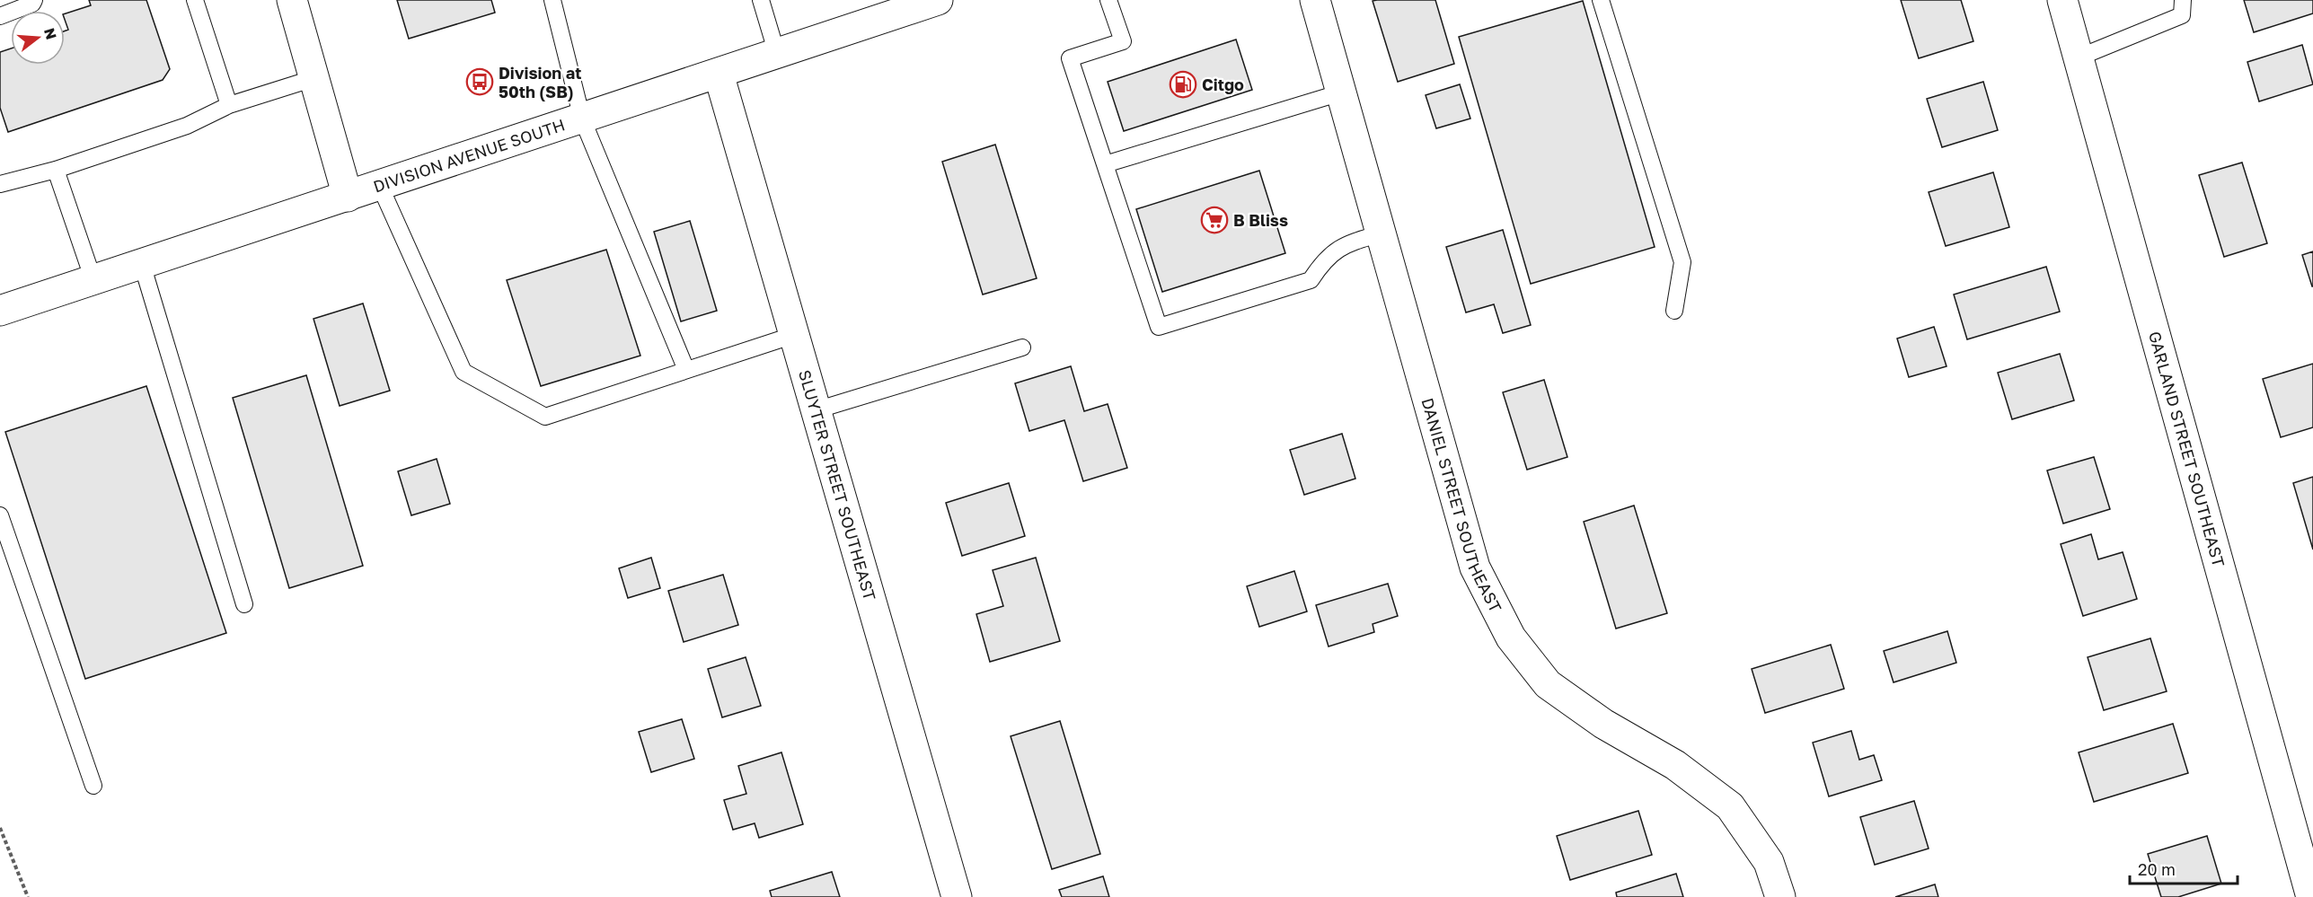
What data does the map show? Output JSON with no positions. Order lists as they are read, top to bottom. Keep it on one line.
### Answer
{"streets":{"street":["DIVISION AVENUE SOUTH","GARLAND STREET SOUTHEAST","SLUYTER STREET SOUTHEAST","DANIEL STREET SOUTHEAST"]},"crossings":[["DIVISION AVENUE SOUTH","SLUYTER STREET SOUTHEAST"]],"places":{"bus stop":["Division at 50th (SB)"],"fuel station":["Citgo"],"supermarket":["B Bliss"]},"scale_bar":"20 m","north":"right"}
